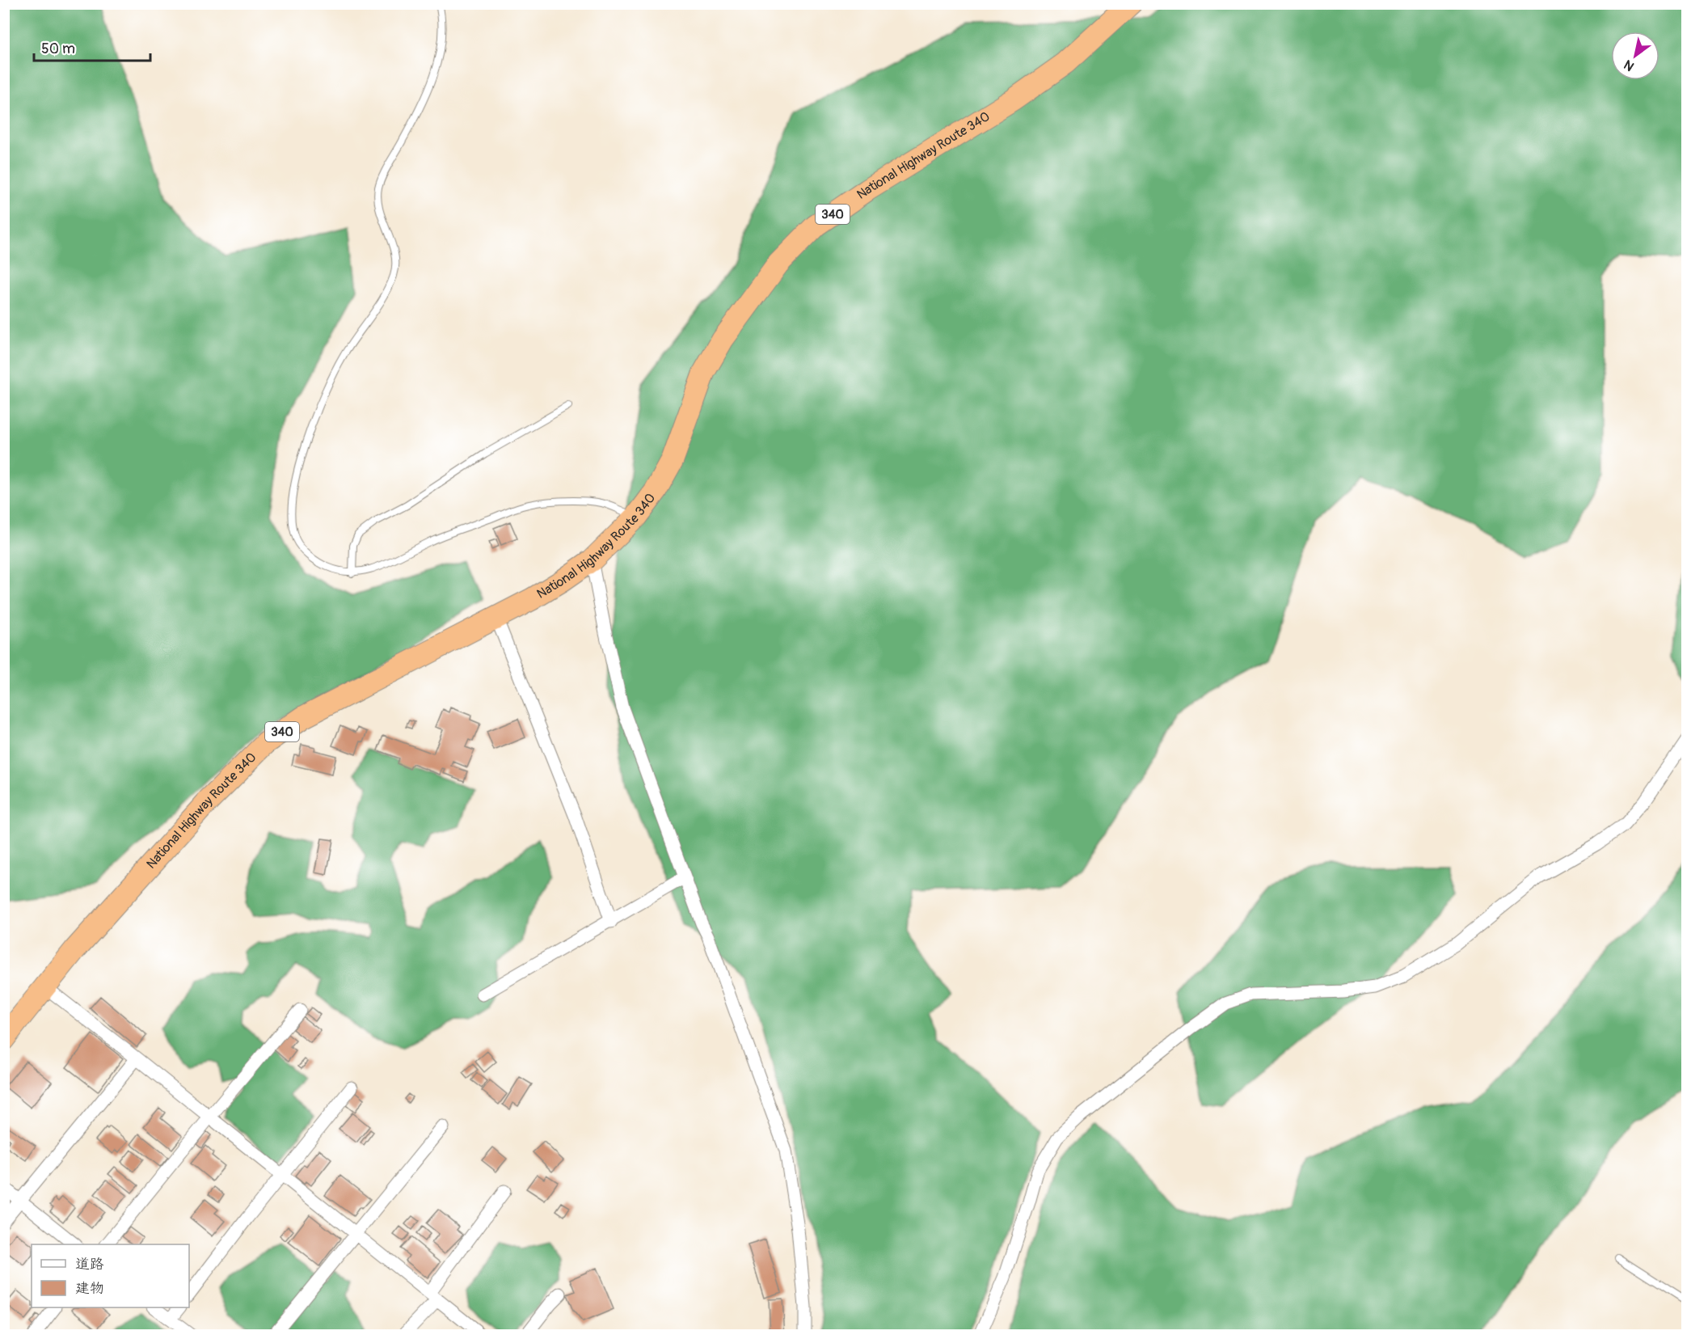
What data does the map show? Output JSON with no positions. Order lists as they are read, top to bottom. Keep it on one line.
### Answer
{"streets":{"highway":["National Highway Route 340","340"]},"legend":["道路","建物"],"scale_bar":"50 m","north":"bottom left"}
